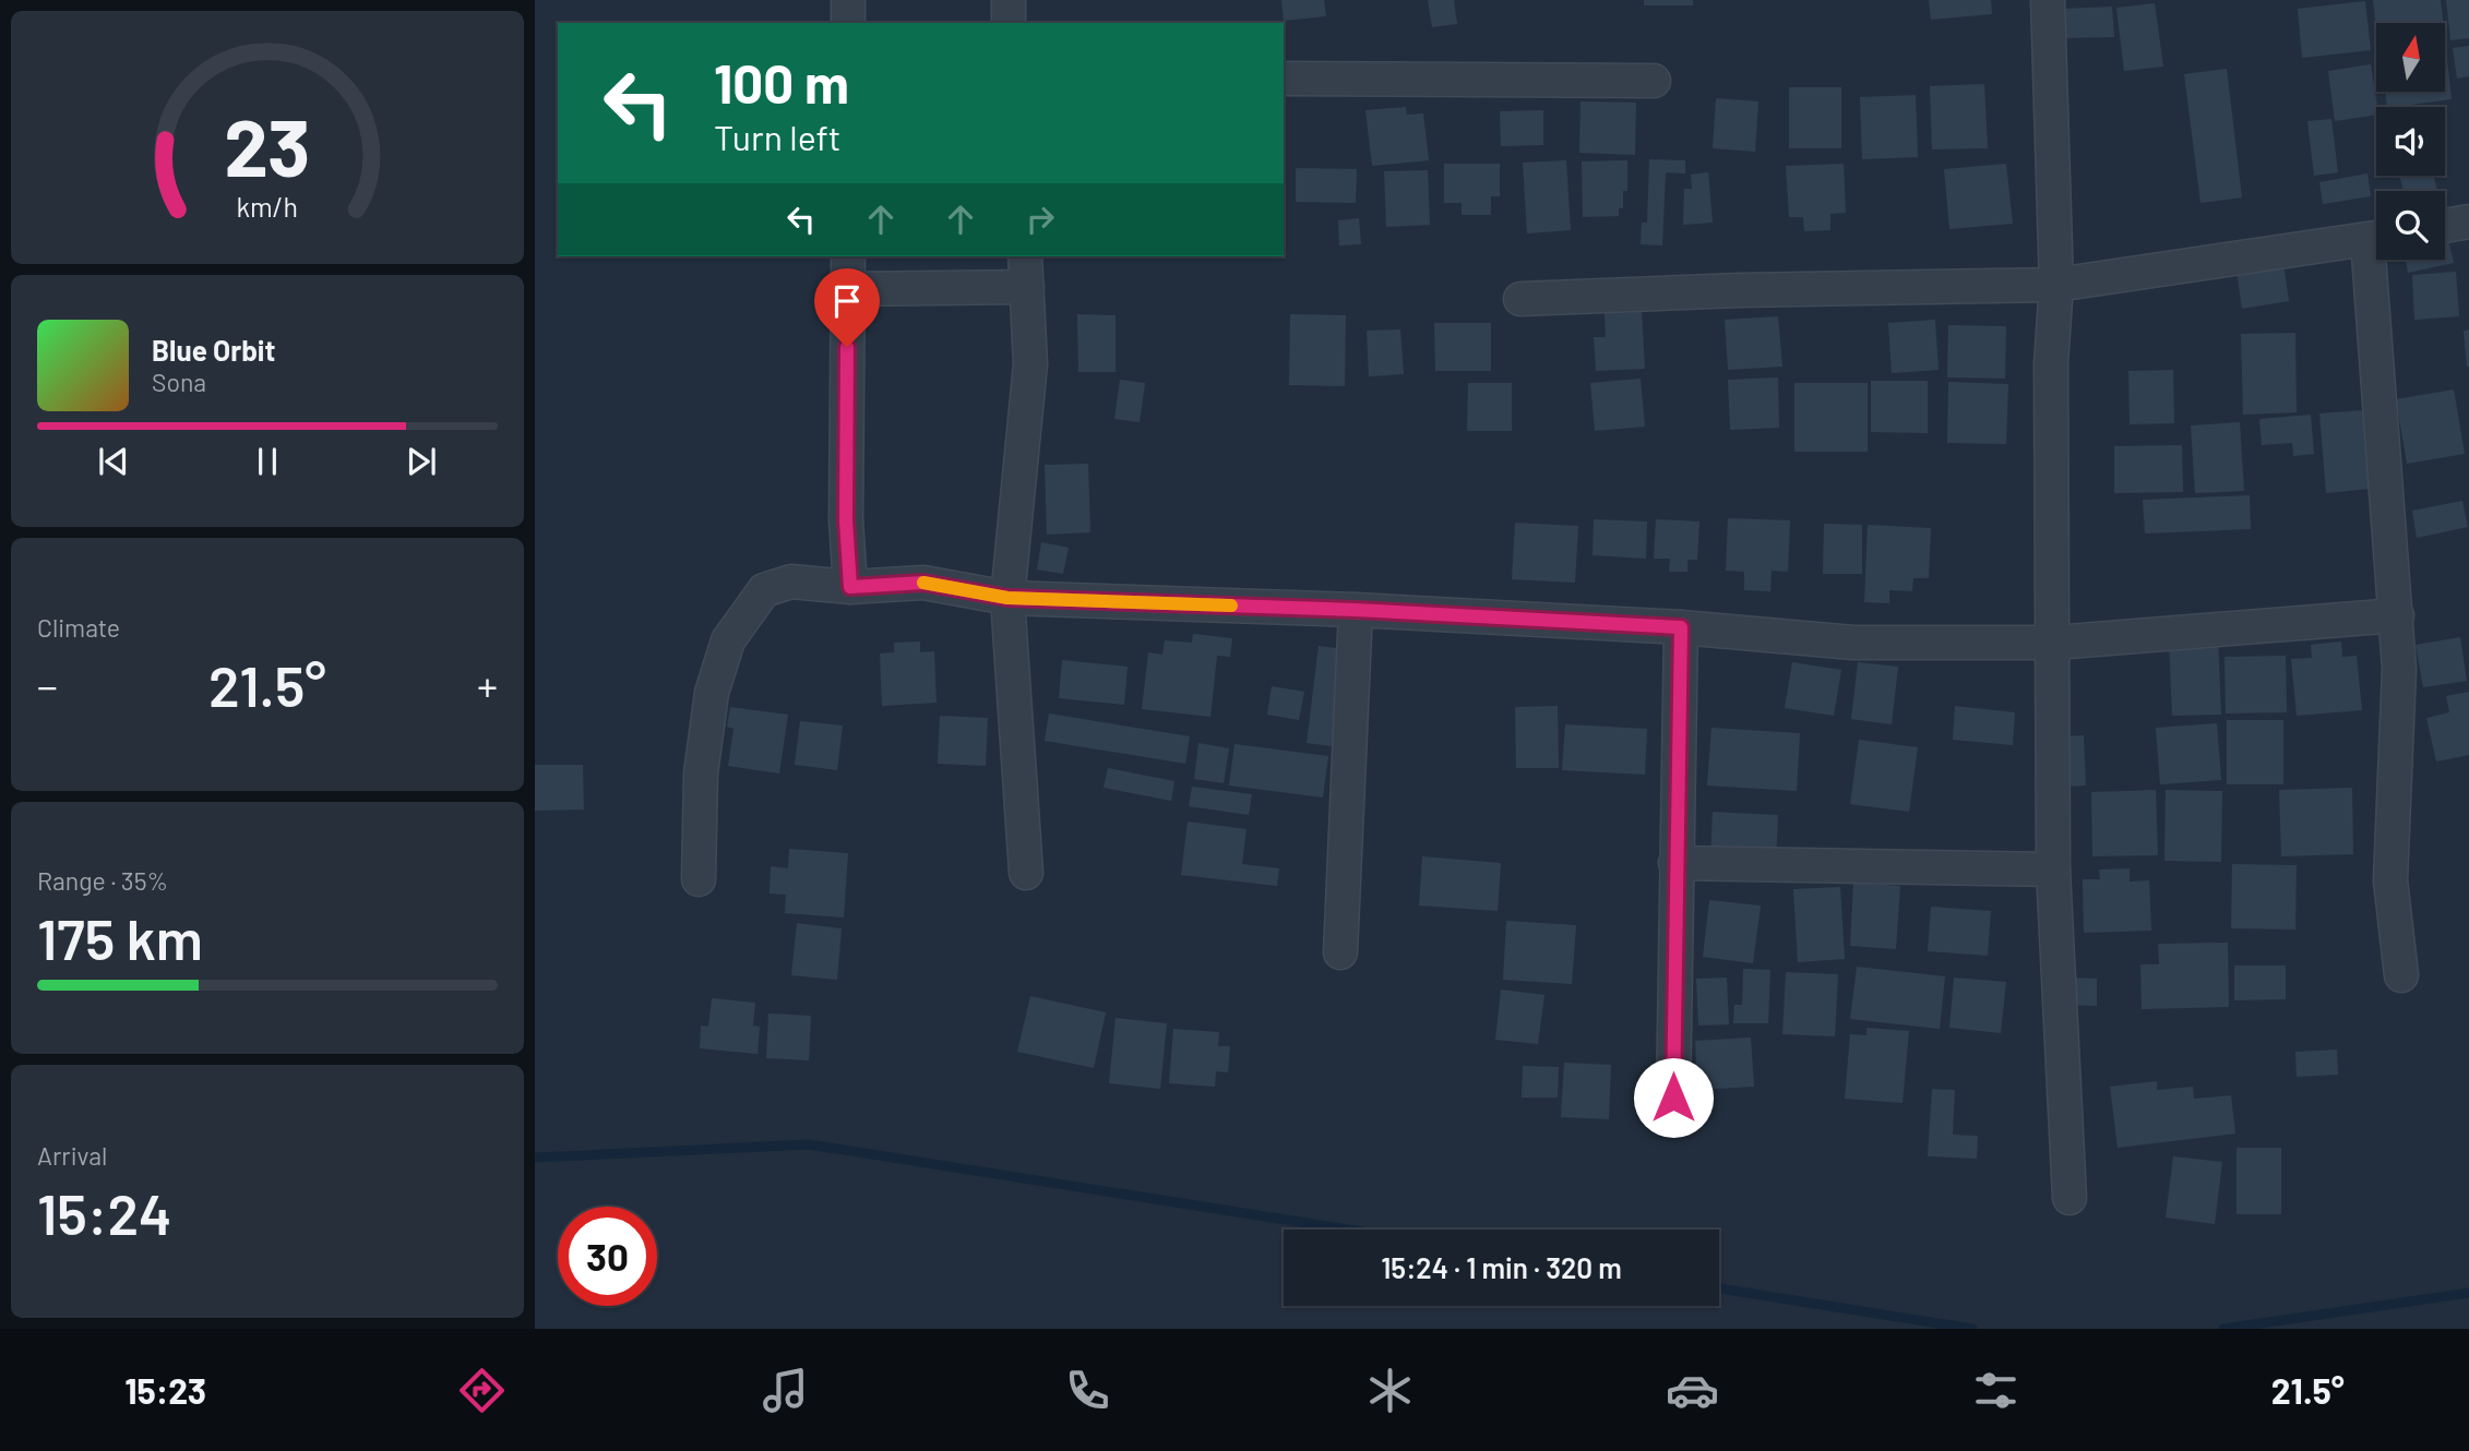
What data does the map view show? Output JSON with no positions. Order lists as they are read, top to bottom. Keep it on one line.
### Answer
{"north":"top","page":{"turn":["100 m","Turn left"],"song":["Blue Orbit","Sona"],"tile":["Climate",["Range · 35%","175 km"],["Arrival","15:24"]],"heat":["−","21.5°","+"],"limit":"30","trip":"15:24 · 1 min · 320 m","tabs":["15:23","21.5°"],"gauge":["23","km/h"]}}
